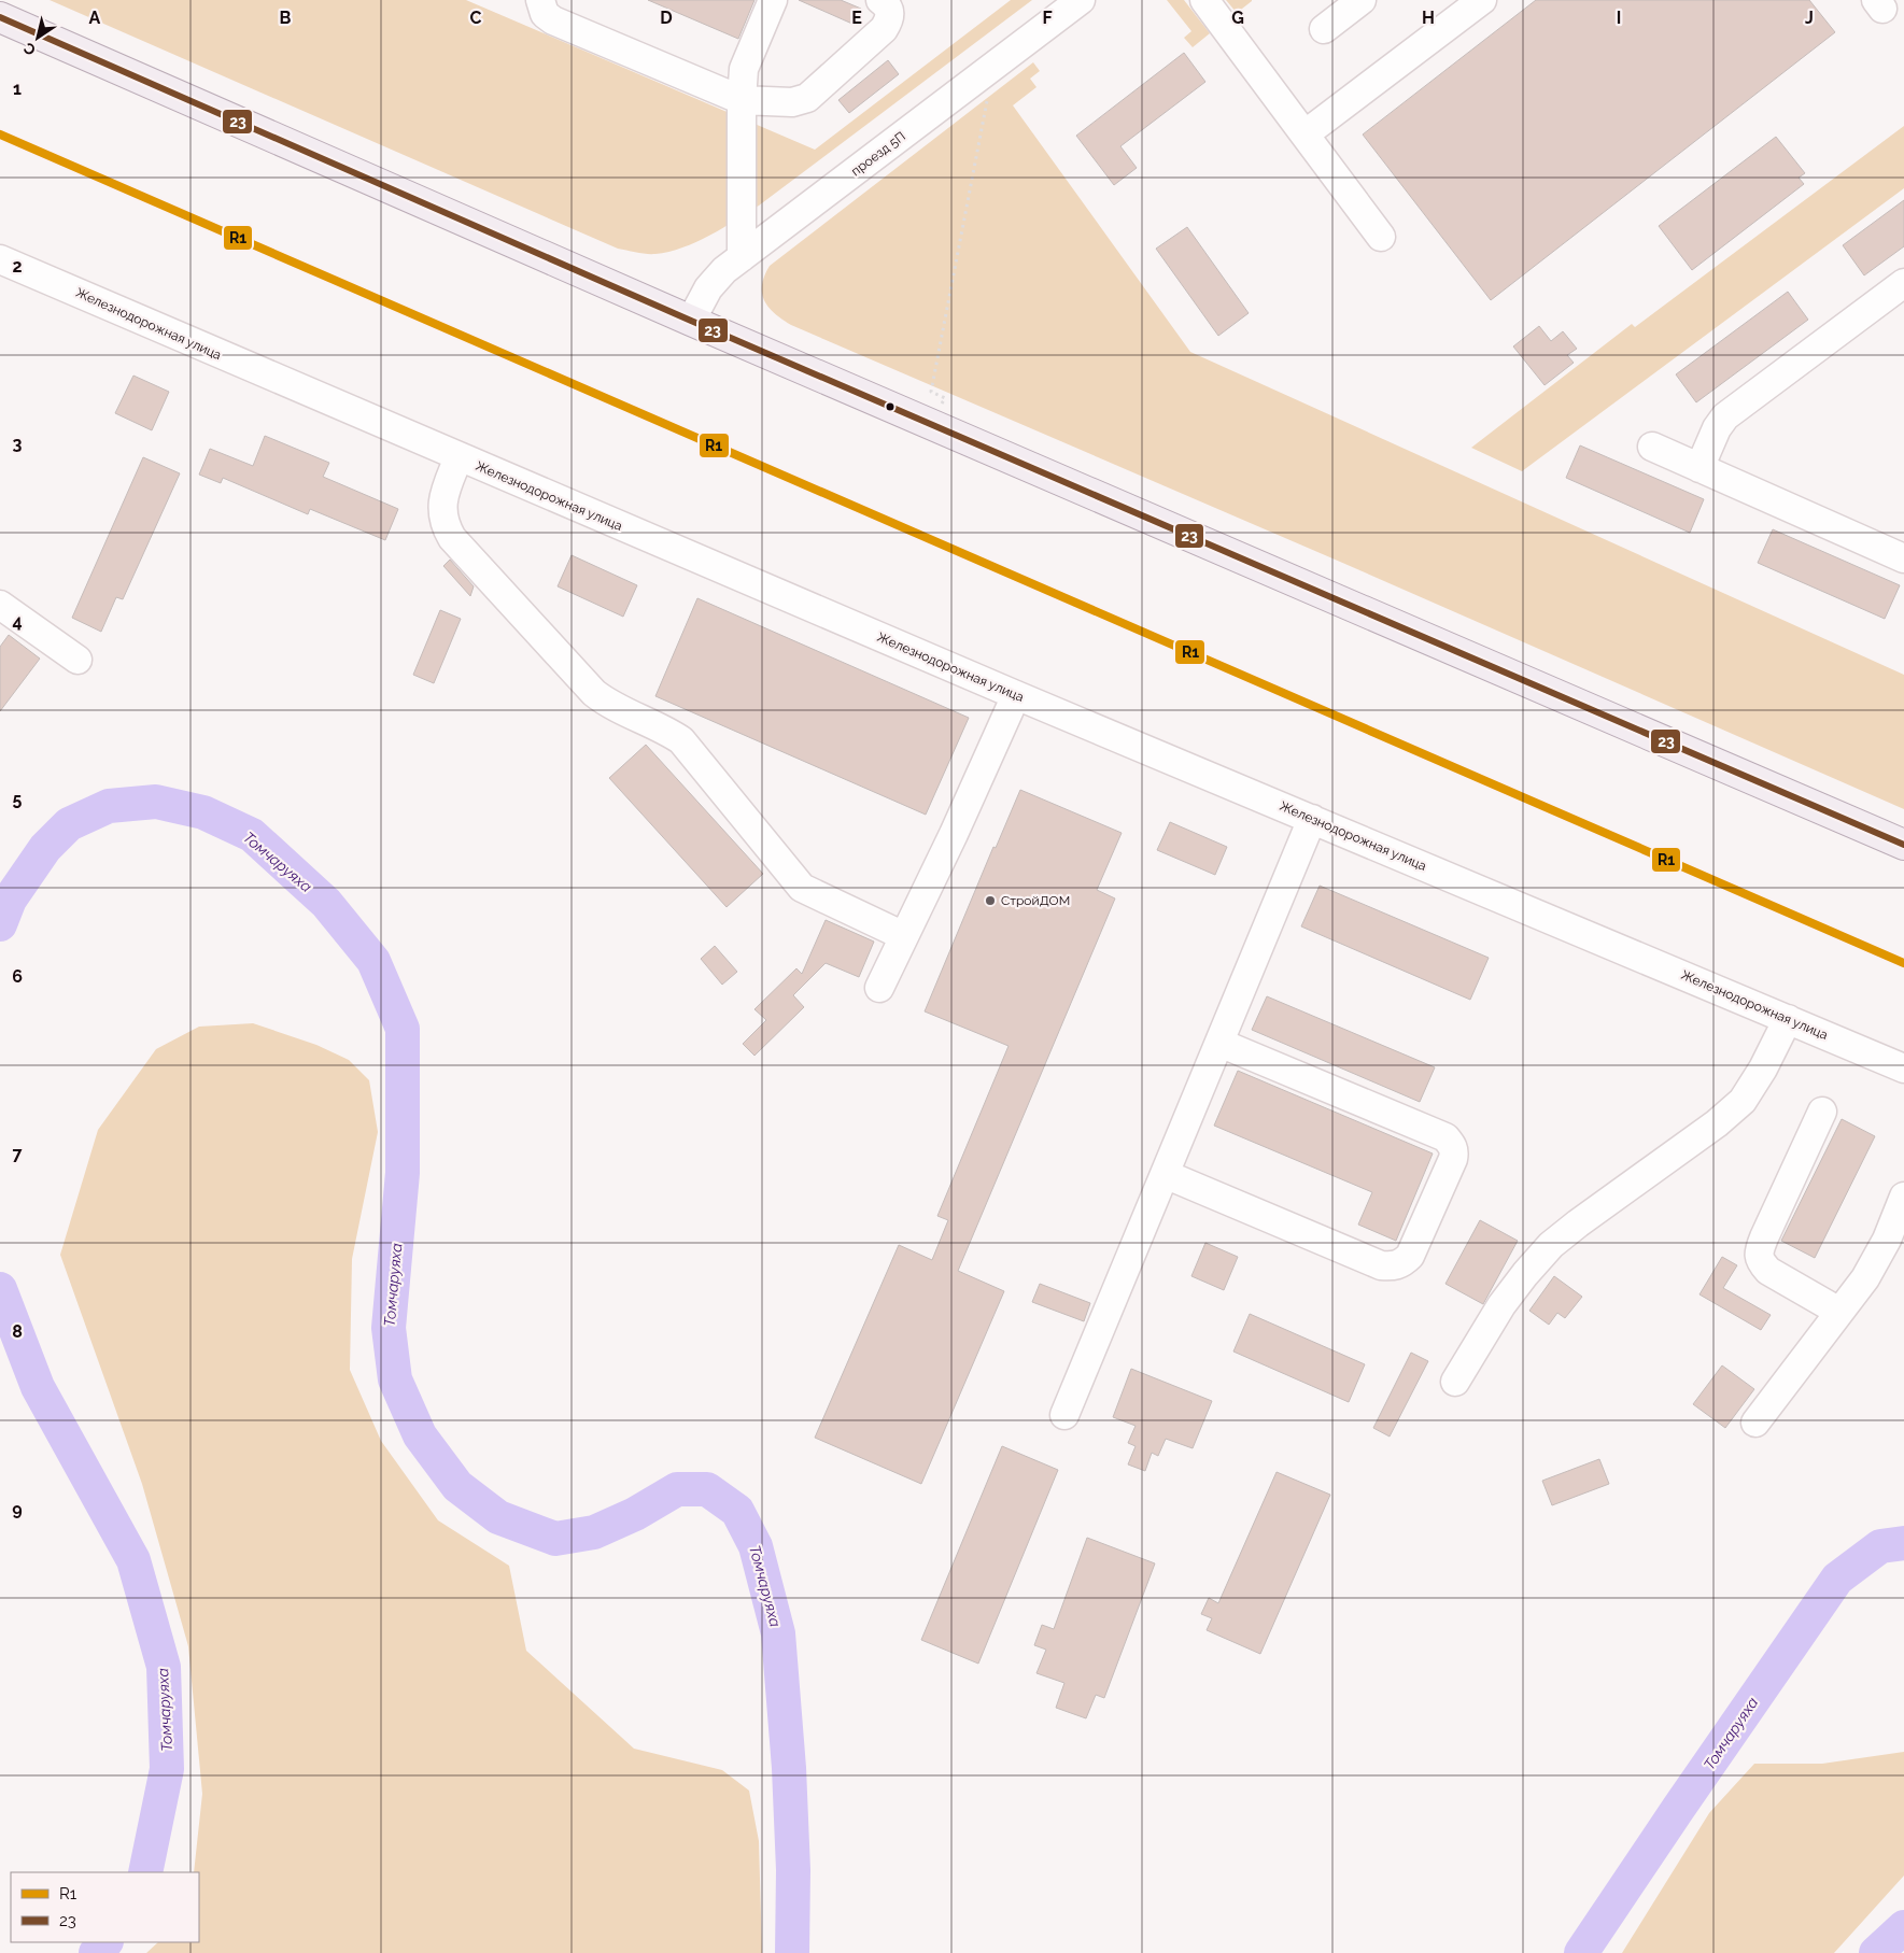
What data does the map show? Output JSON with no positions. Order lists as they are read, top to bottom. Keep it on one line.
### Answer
{"streets":{"street":["проезд 5П","Железнодорожная улица"]},"water":["Томчаруяха"],"places":["СтройДОМ"],"lines":["transit line 23","transit line R1"],"legend":["R1","23"],"north":"bottom left","grid":{"columns":["A","B","C","D","E","F","G","H","I","J"],"rows":["1","2","3","4","5","6","7","8","9"]}}
